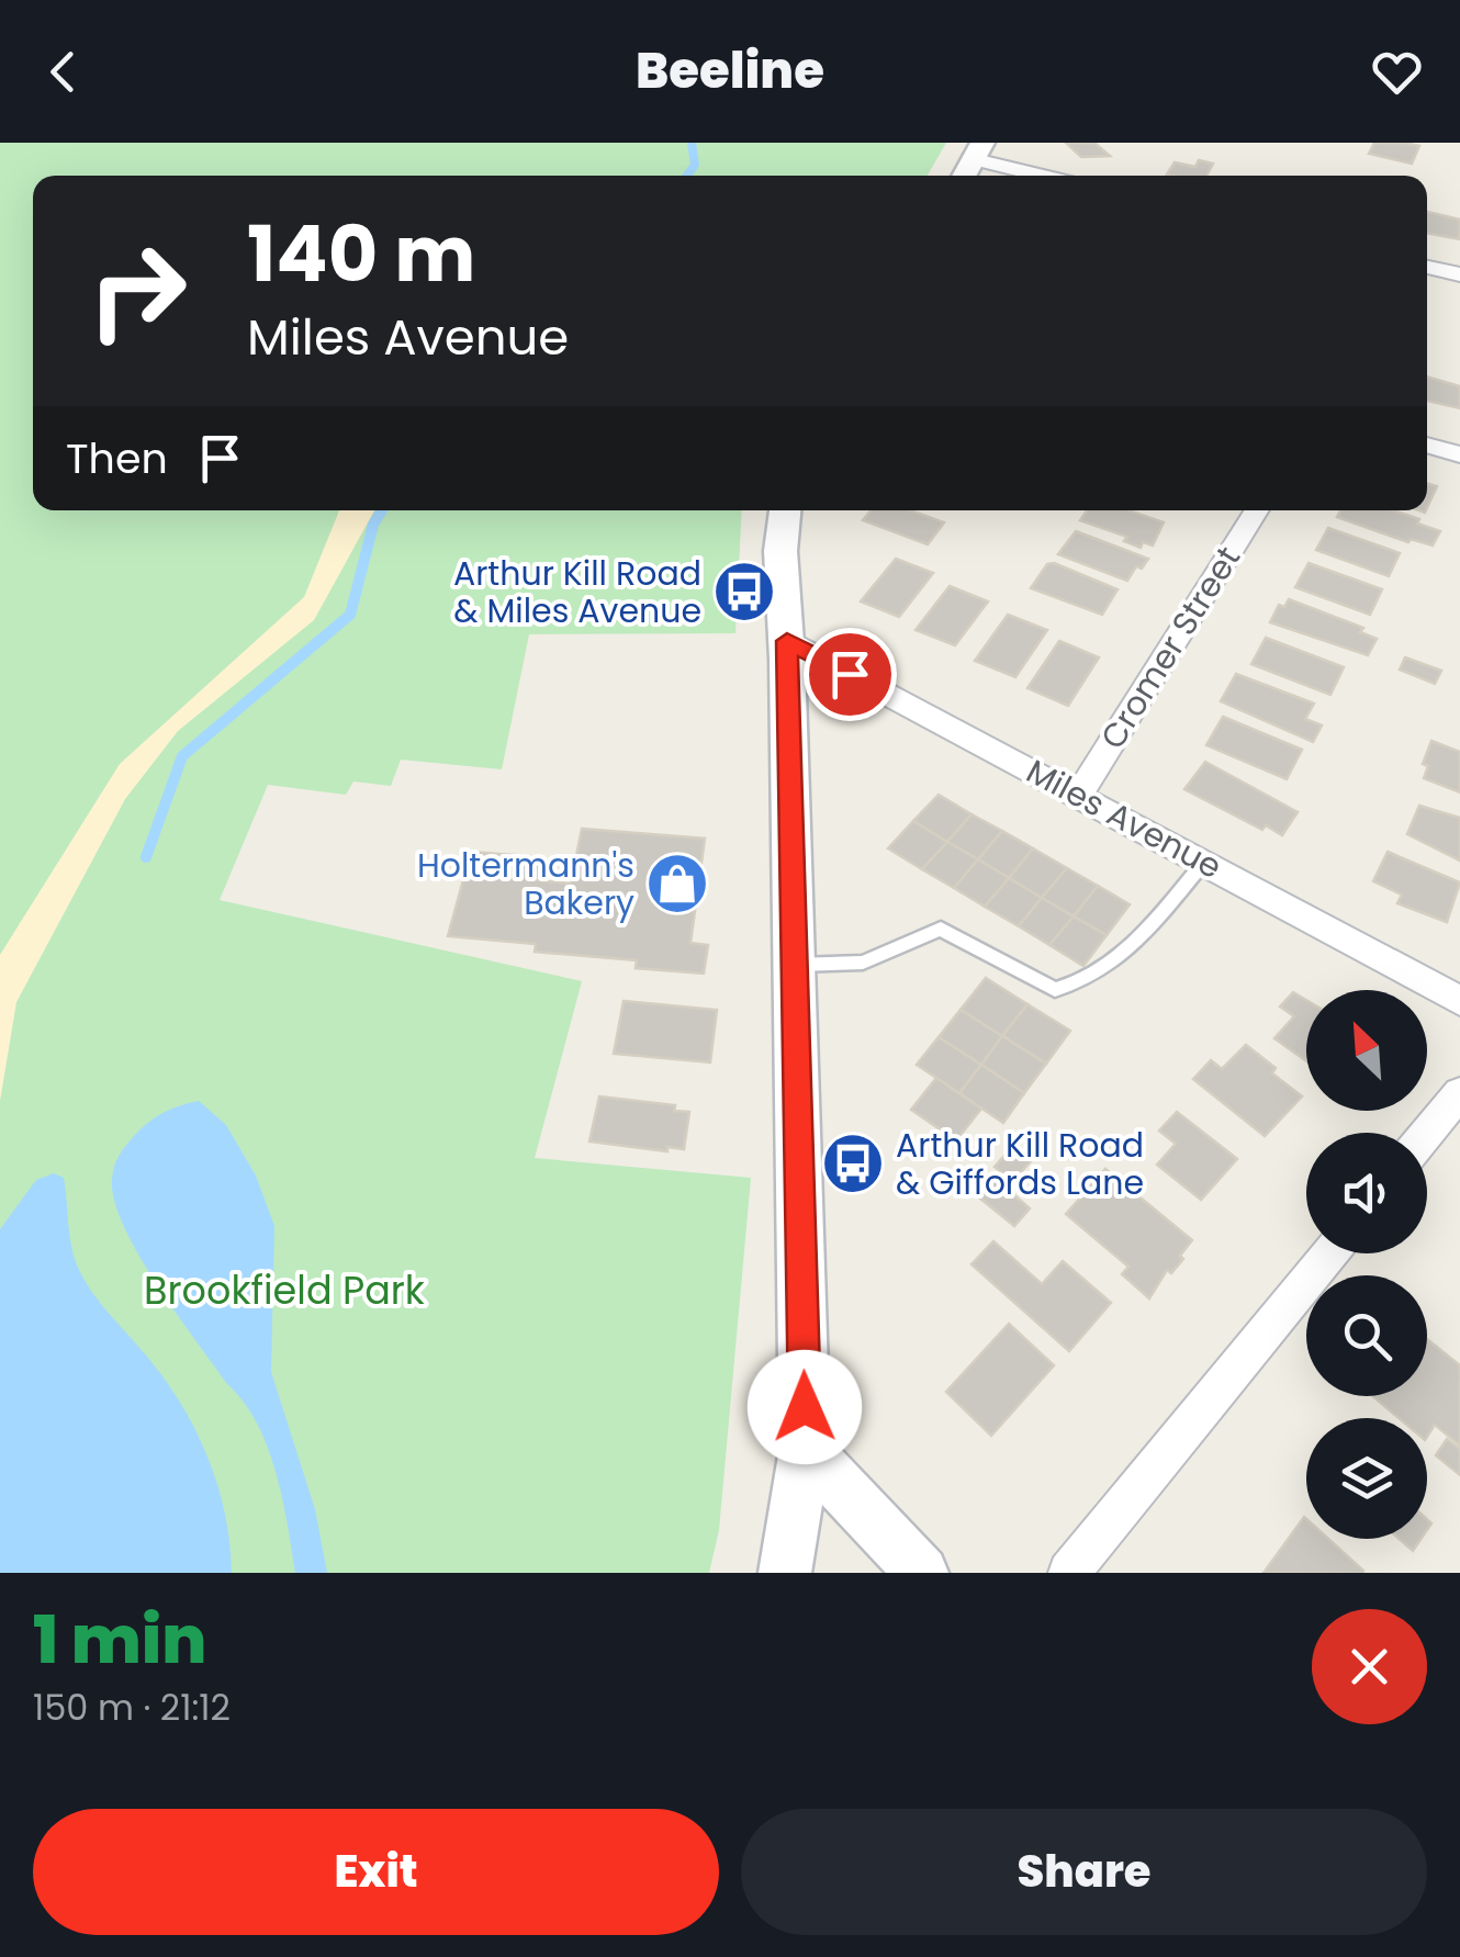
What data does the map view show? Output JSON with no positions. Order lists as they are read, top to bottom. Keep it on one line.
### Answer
{"streets":{"street":["Cromer Street","Miles Avenue"]},"crossings":[["Cromer Street","Miles Avenue"]],"parks":["Brookfield Park"],"places":{"bus stop":["Arthur Kill Road & Miles Avenue","Arthur Kill Road & Giffords Lane"],"shop":["Holtermann's Bakery"]},"north":"top left","page":{"header":"Beeline","turn":["140 m","Miles Avenue"],"then":"Then","heading":["1 min","150 m · 21:12"],"buttons":["Exit","Share"]}}
